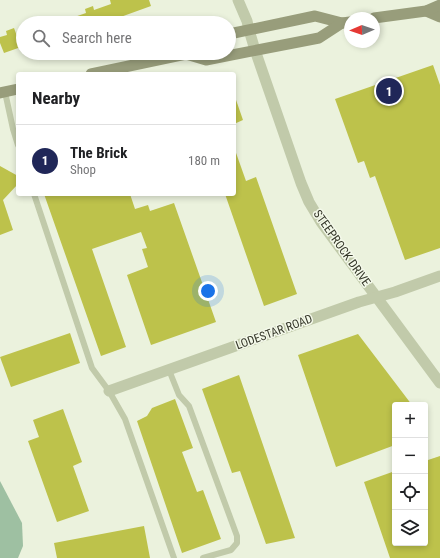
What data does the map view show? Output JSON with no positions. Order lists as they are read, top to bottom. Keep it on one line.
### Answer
{"streets":{"street":["STEEPROCK DRIVE","LODESTAR ROAD"]},"crossings":[["STEEPROCK DRIVE","LODESTAR ROAD"]],"north":"left","page":{"search":"Search here","heading":"Nearby","pins":"1","list":[{"mark":"1","name":"The Brick","note":"Shop","value":"180 m"}],"map_buttons":["+","−"]}}
